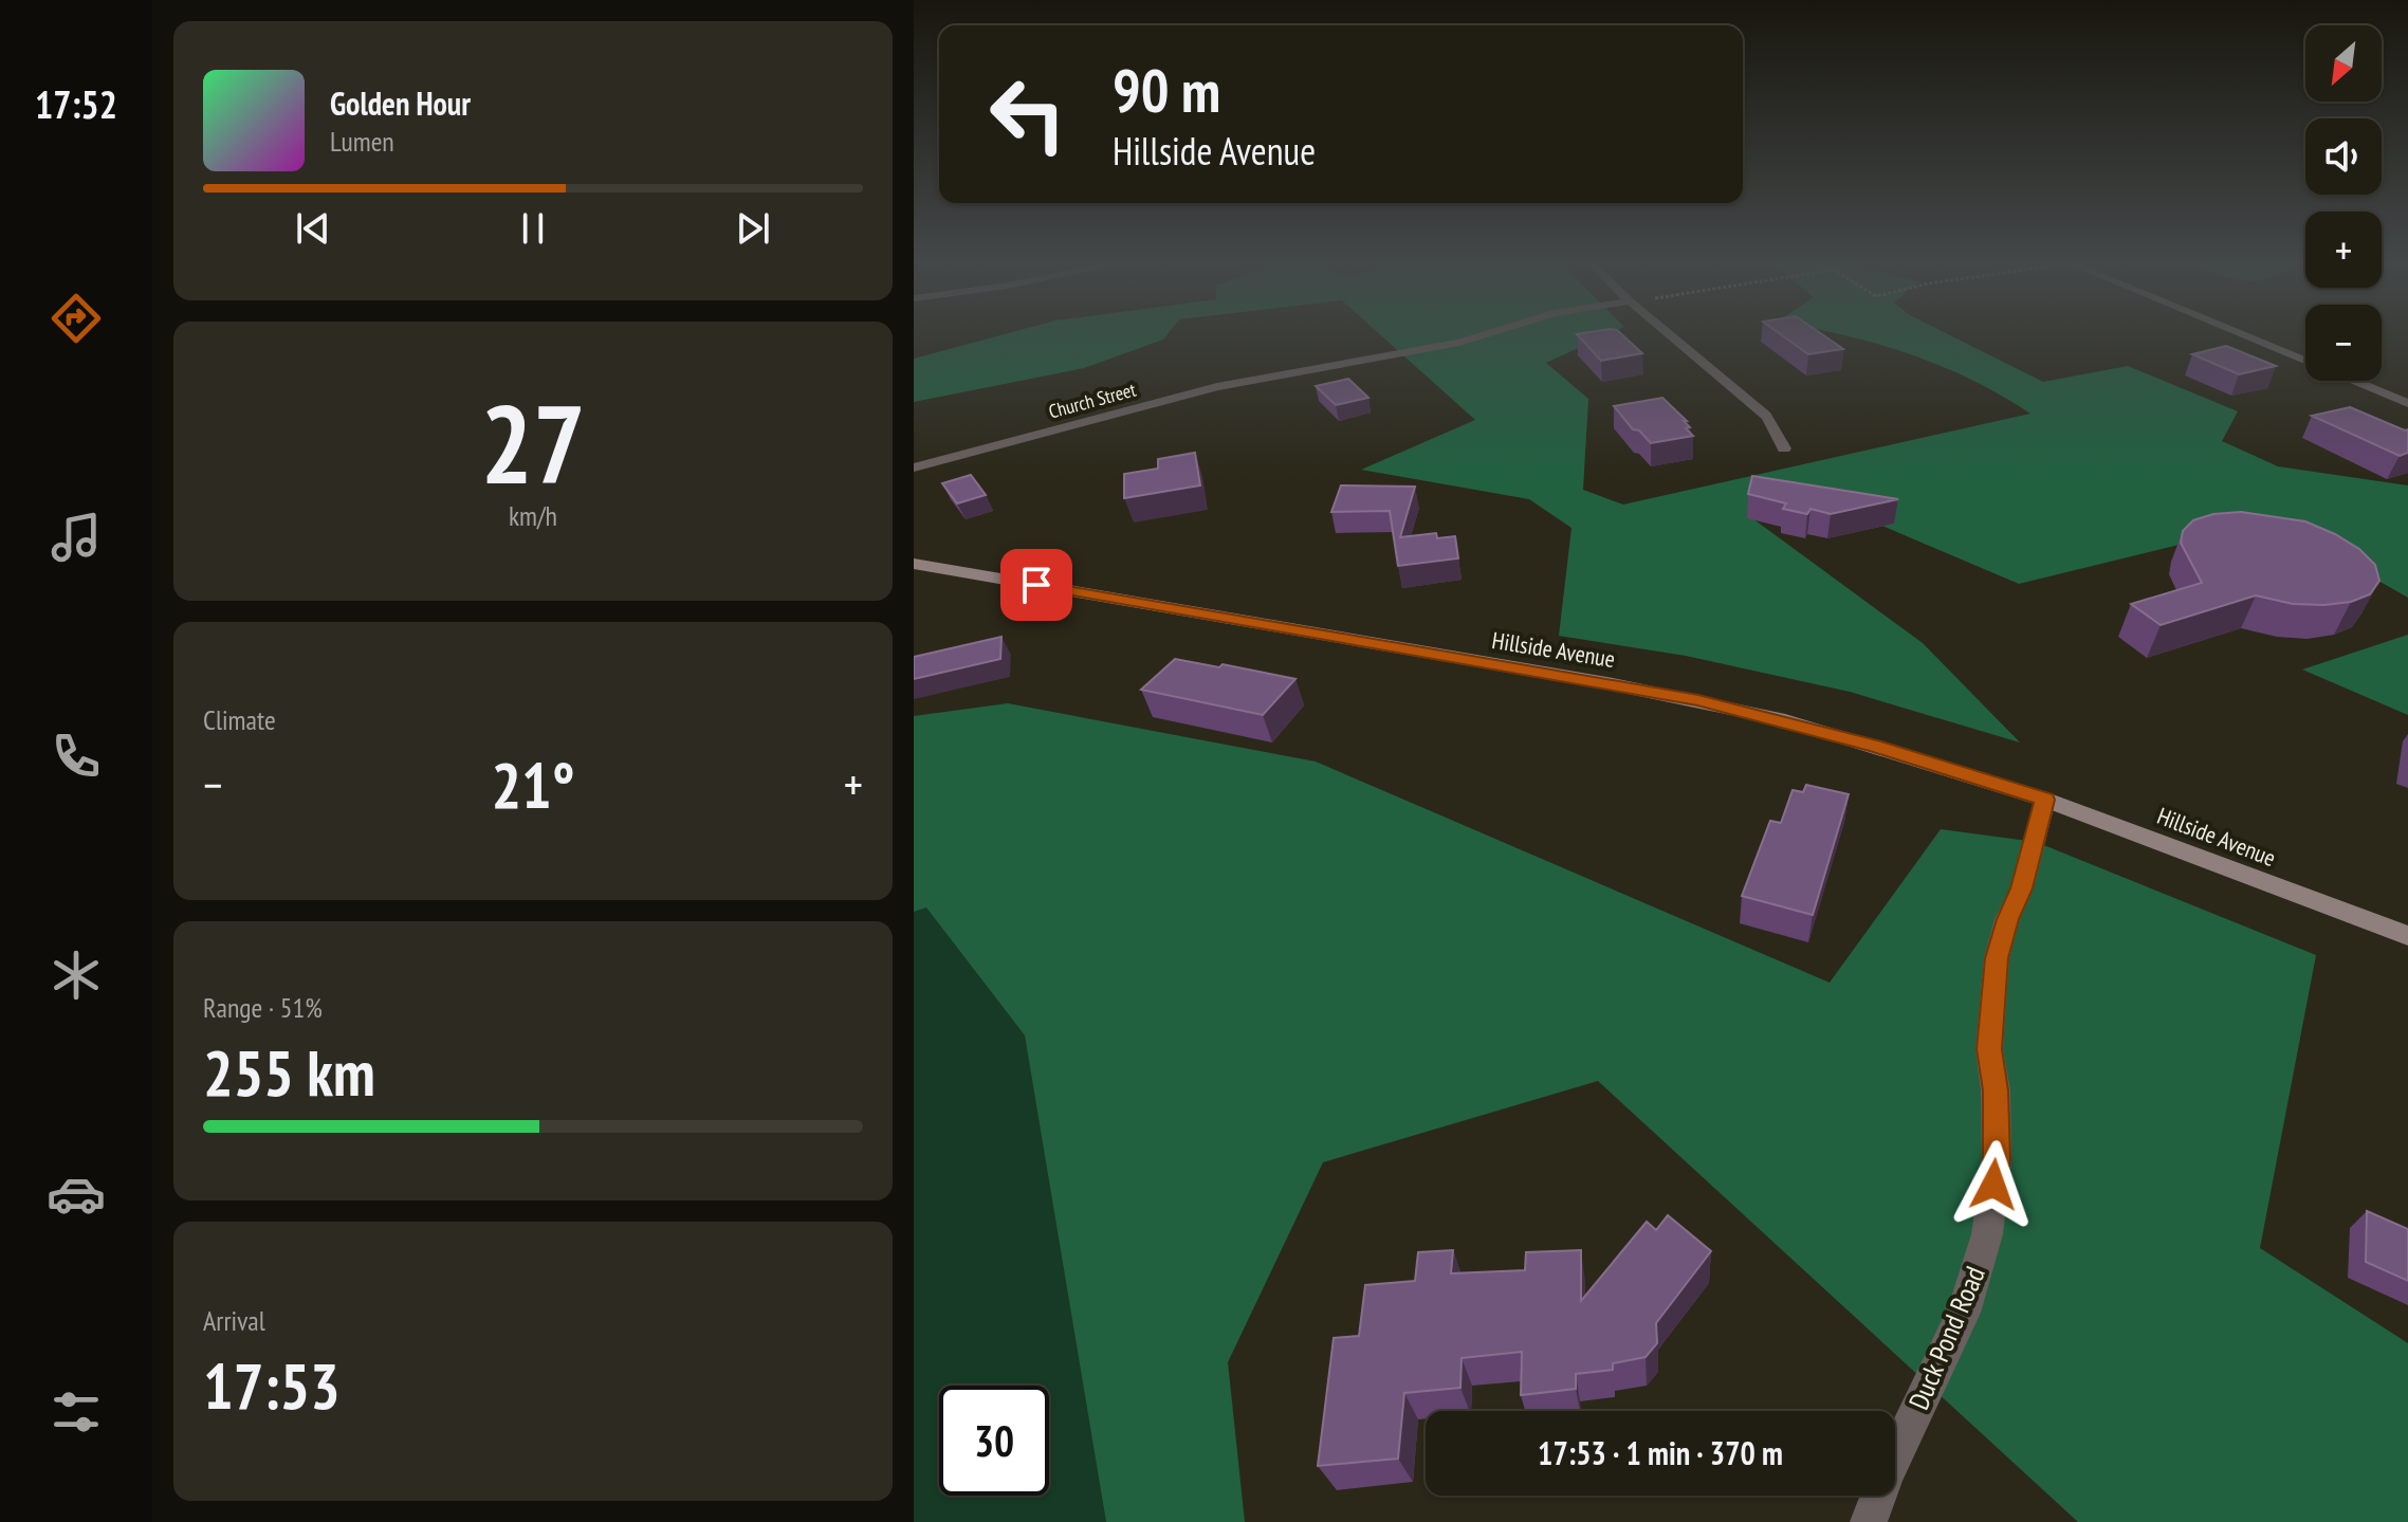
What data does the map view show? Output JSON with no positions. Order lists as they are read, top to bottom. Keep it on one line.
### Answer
{"streets":{"main road":["Hillside Avenue"],"street":["Church Street","Duck Pond Road"]},"crossings":[["Hillside Avenue","Duck Pond Road"]],"north":"bottom left","page":{"tabs":"17:52","map_buttons":["+","−"],"turn":["90 m","Hillside Avenue"],"song":["Golden Hour","Lumen"],"tile":[["27","km/h"],"Climate",["Range · 51%","255 km"],["Arrival","17:53"]],"heat":["−","21°","+"],"limit":"30","trip":"17:53 · 1 min · 370 m"}}
